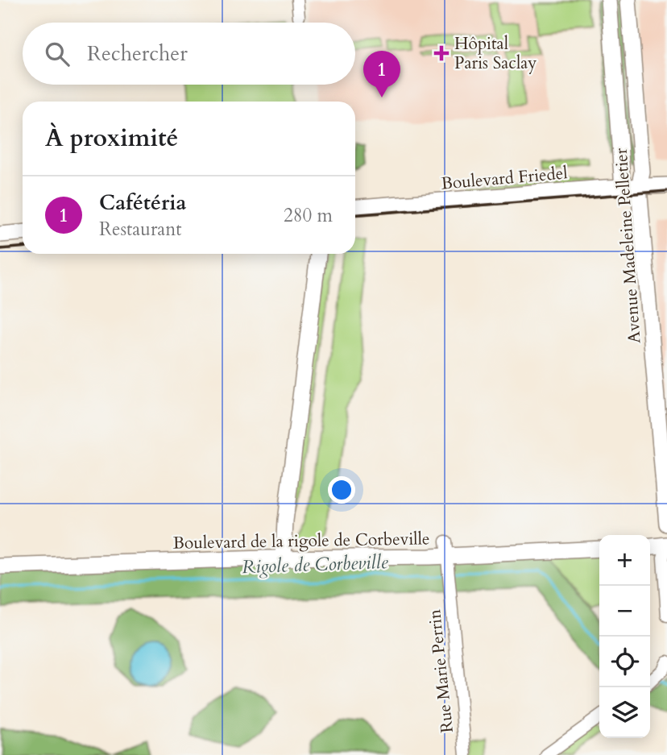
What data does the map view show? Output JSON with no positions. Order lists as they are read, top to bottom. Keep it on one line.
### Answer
{"streets":{"street":["Boulevard Friedel","Avenue Madeleine Pelletier","Boulevard de la rigole de Corbeville","Rue Marie Perrin"]},"crossings":[["Boulevard Friedel","Avenue Madeleine Pelletier"],["Boulevard de la rigole de Corbeville","Rue Marie Perrin"]],"water":["Rigole de Corbeville"],"places":{"health":["Hôpital Paris Saclay"]},"page":{"search":"Rechercher","pins":"1","heading":"À proximité","list":[{"mark":"1","name":"Cafétéria","note":"Restaurant","value":"280 m"}],"map_buttons":["+","−"]}}
